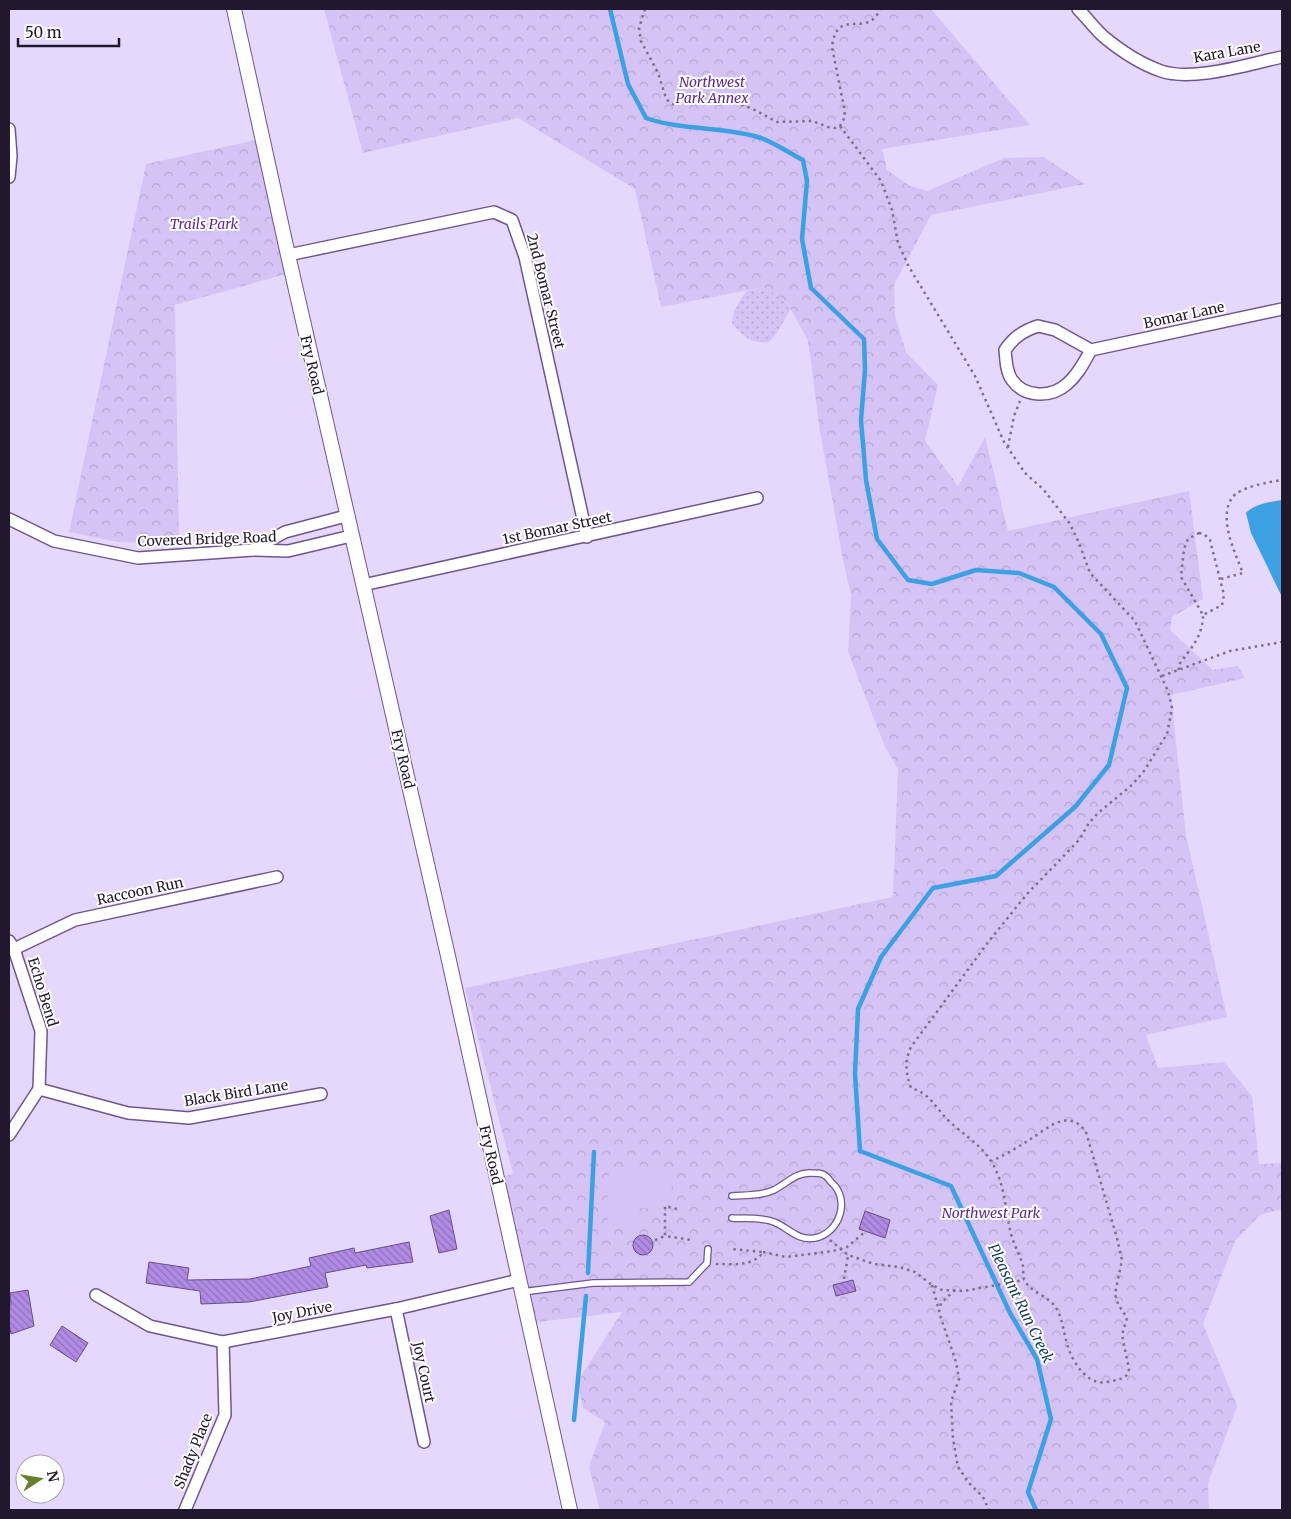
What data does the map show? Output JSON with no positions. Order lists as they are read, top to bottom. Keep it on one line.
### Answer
{"streets":{"street":["Kara Lane","2nd Bomar Street","Bomar Lane","Fry Road","1st Bomar Street","Covered Bridge Road","Raccoon Run","Echo Bend","Black Bird Lane","Joy Drive","Joy Court","Shady Place"]},"crossings":[["2nd Bomar Street","Fry Road"],["2nd Bomar Street","1st Bomar Street"],["Fry Road","1st Bomar Street"],["Fry Road","Covered Bridge Road"],["Fry Road","Joy Drive"],["Raccoon Run","Echo Bend"],["Echo Bend","Black Bird Lane"],["Joy Drive","Joy Court"],["Joy Drive","Shady Place"]],"water":["Pleasant Run Creek"],"parks":["Northwest Park Annex","Trails Park","Northwest Park"],"scale_bar":"50 m","north":"right"}
